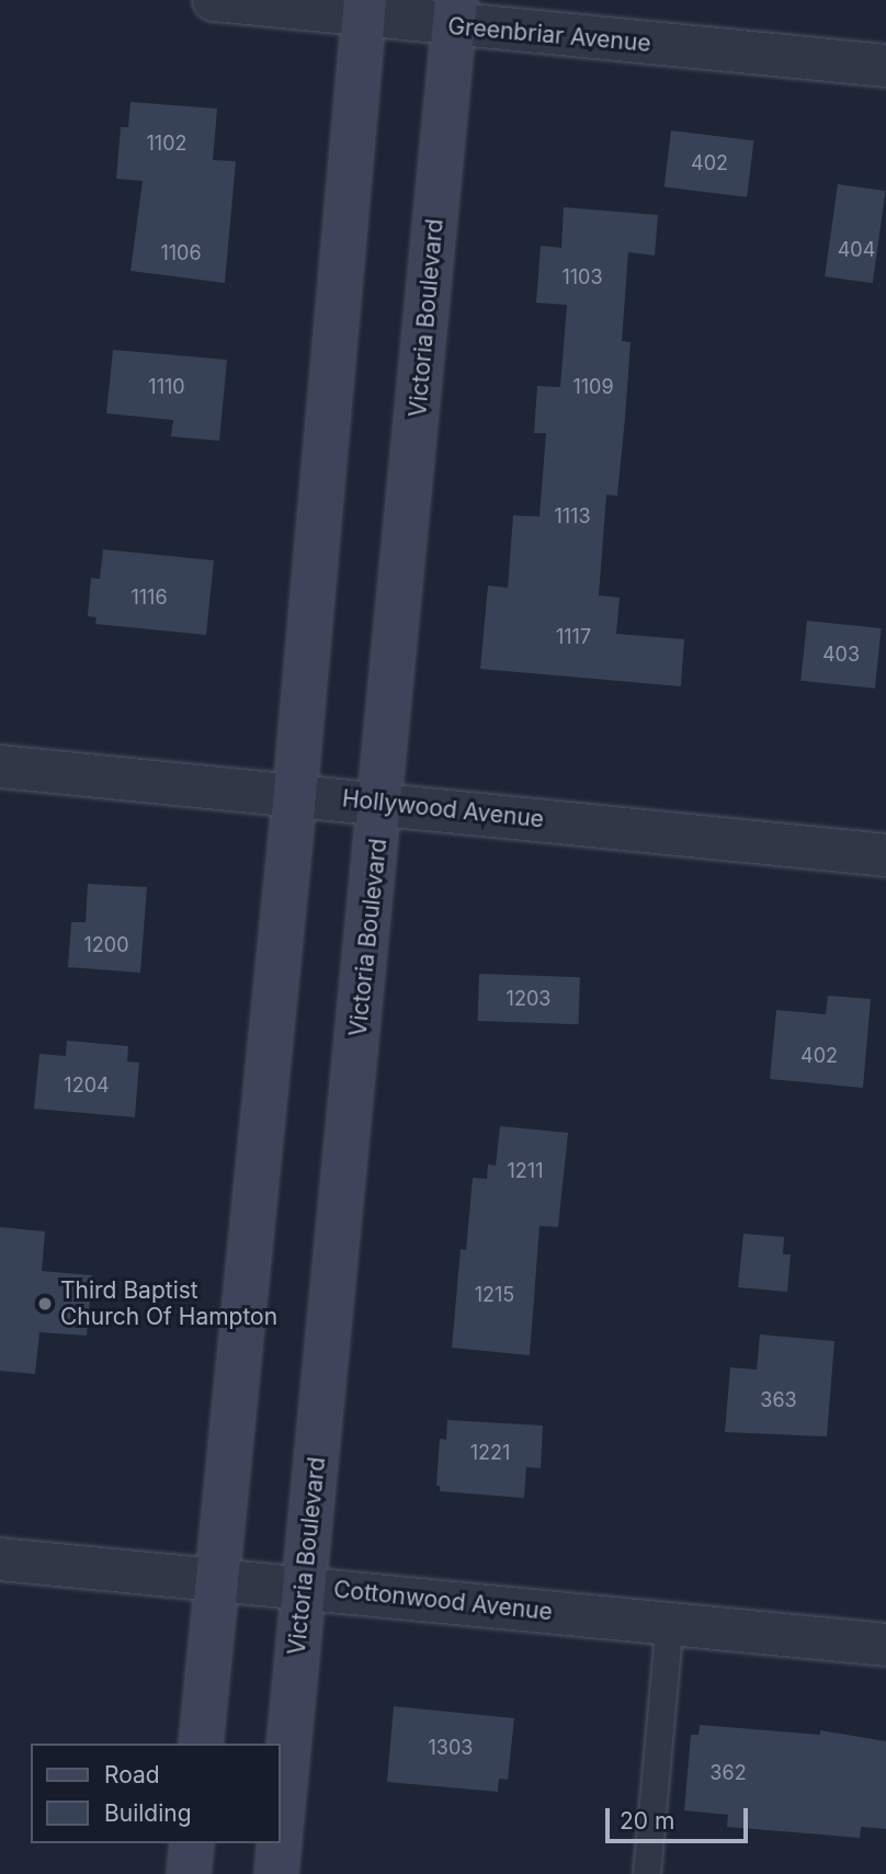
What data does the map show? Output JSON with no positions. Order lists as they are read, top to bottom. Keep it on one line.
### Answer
{"streets":{"main road":["Victoria Boulevard"],"street":["Greenbriar Avenue","Hollywood Avenue","Cottonwood Avenue"]},"crossings":[["Greenbriar Avenue","Victoria Boulevard"],["Victoria Boulevard","Hollywood Avenue"],["Victoria Boulevard","Cottonwood Avenue"]],"places":["Third Baptist Church Of Hampton"],"house_numbers":["1102","402","404","1106","1103","1110","1109","1113","1116","1117","403","1200","1203","402","1204","1211","1215","363","1221","1303","362"],"legend":["Road","Building"],"scale_bar":"20 m"}
